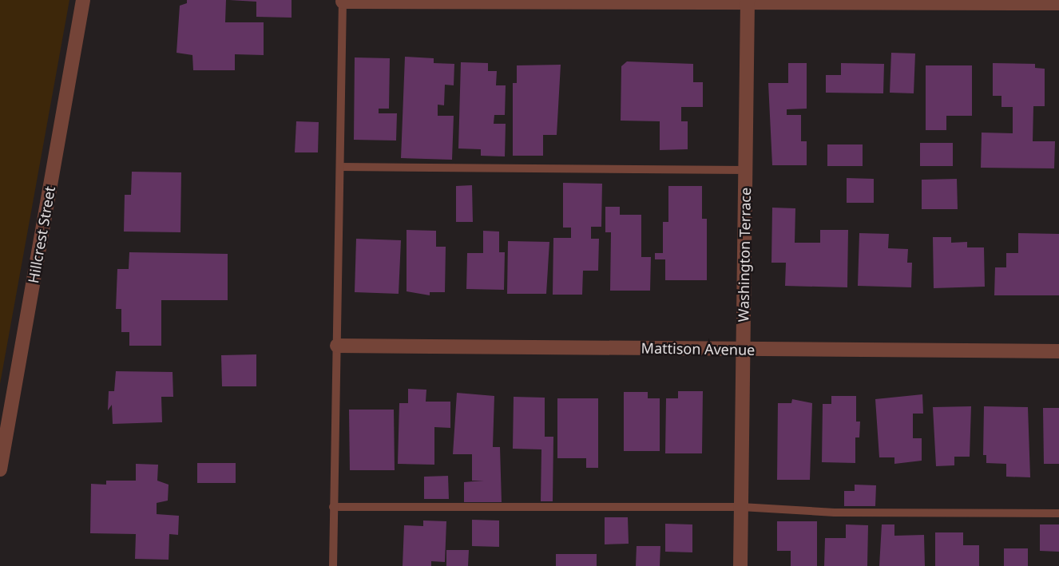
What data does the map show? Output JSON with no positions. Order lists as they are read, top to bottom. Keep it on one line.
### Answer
{"streets":{"street":["Hillcrest Street","Washington Terrace","Mattison Avenue"]},"crossings":[["Washington Terrace","Mattison Avenue"]]}
